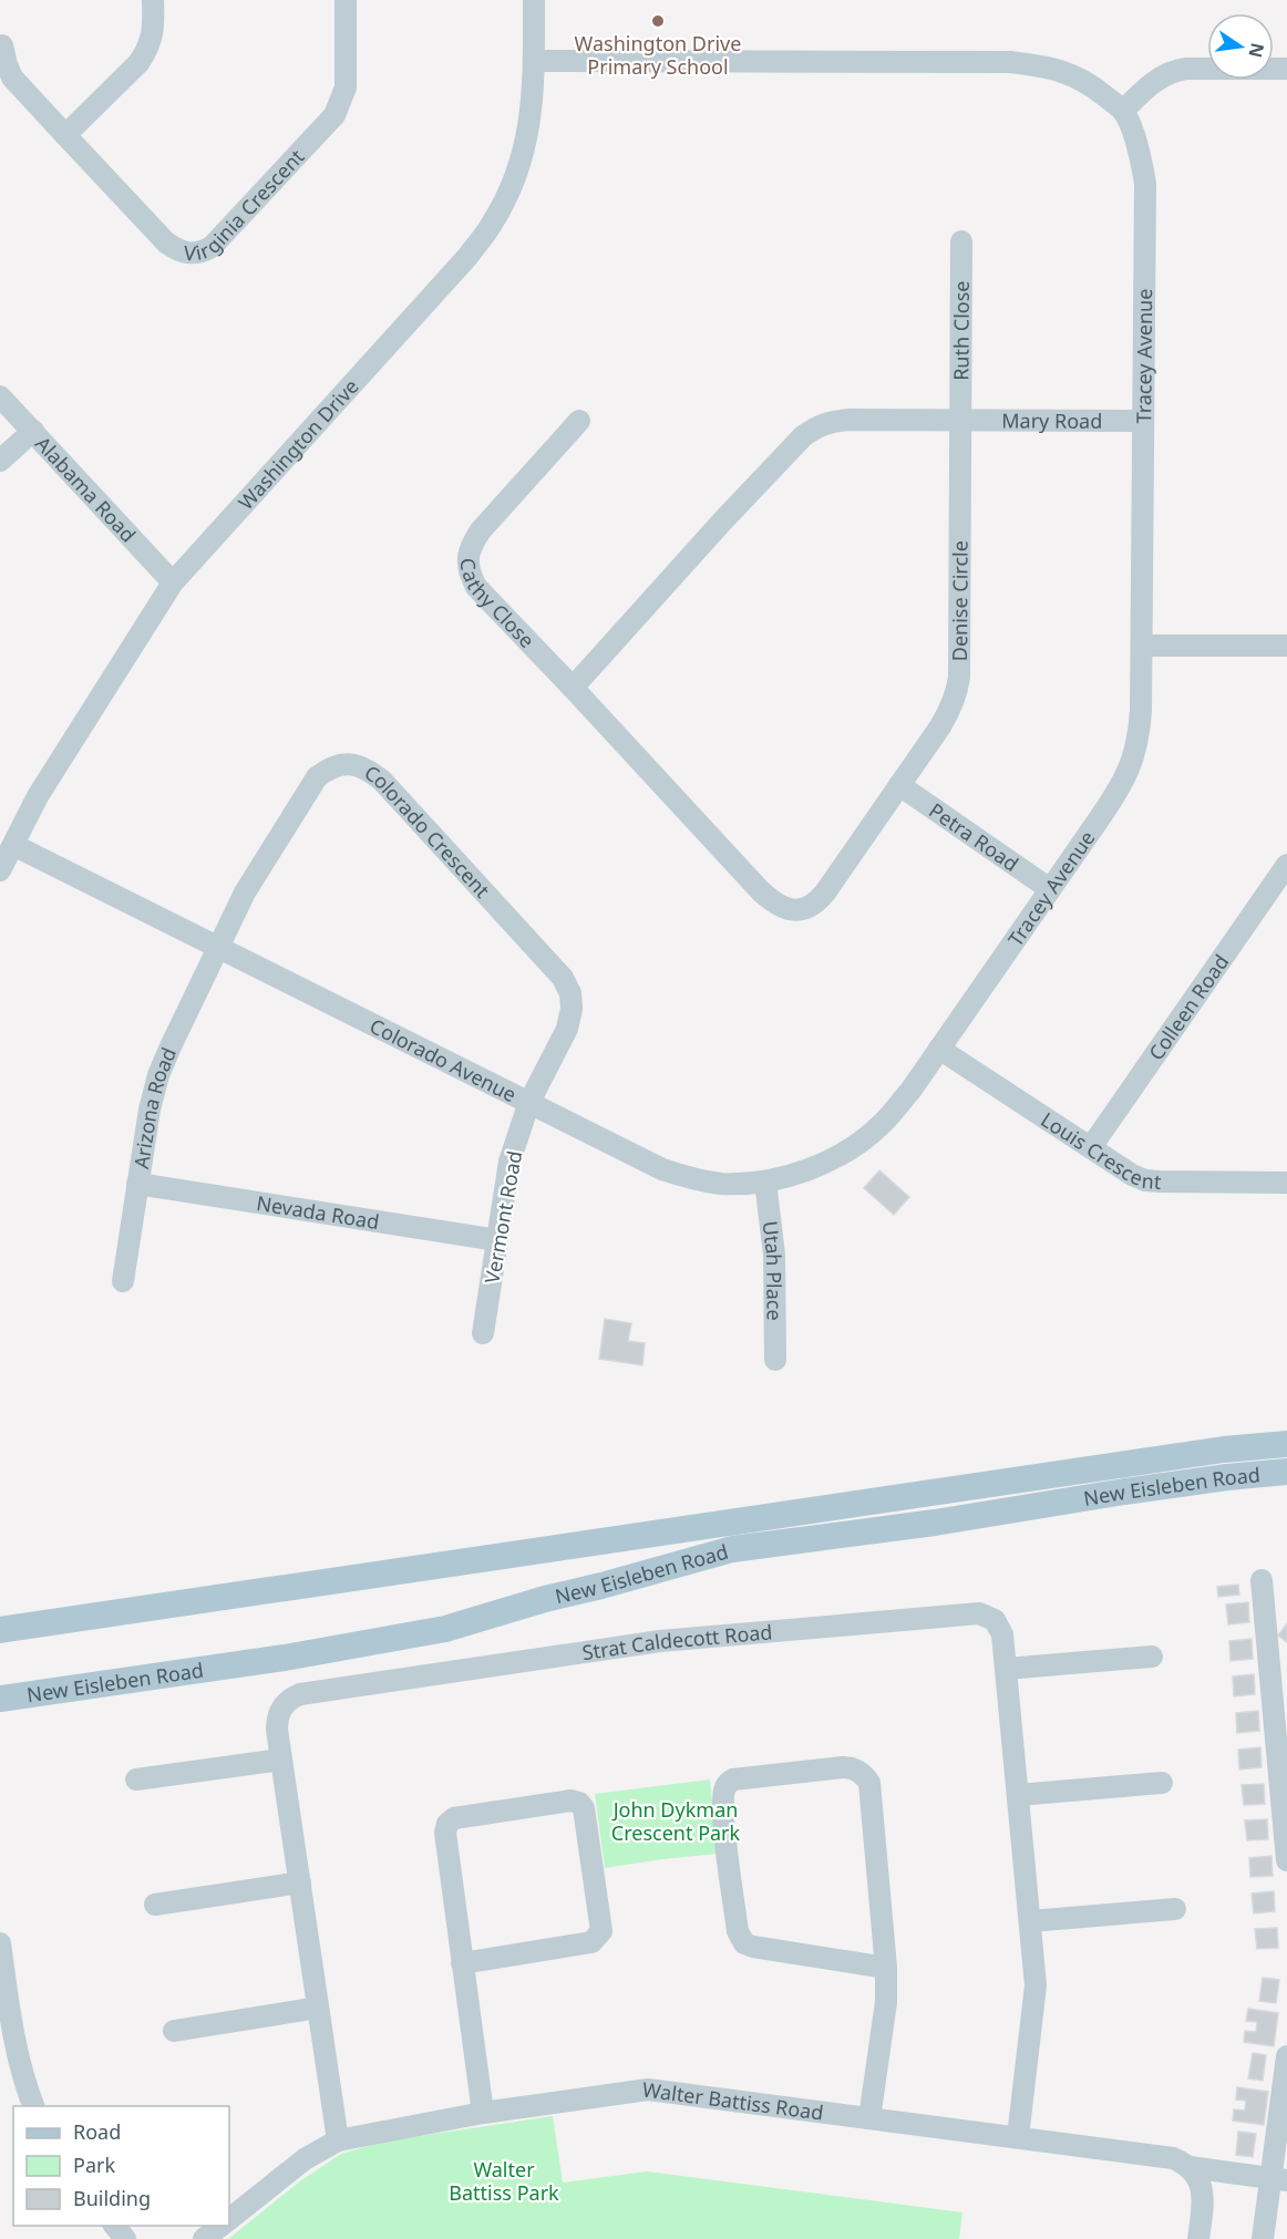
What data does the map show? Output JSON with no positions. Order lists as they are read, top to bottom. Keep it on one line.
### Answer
{"streets":{"main road":["New Eisleben Road"],"street":["Virginia Crescent","Ruth Close","Tracey Avenue","Mary Road","Washington Drive","Alabama Road","Cathy Close","Denise Circle","Colorado Crescent","Petra Road","Colleen Road","Colorado Avenue","Arizona Road","Louis Crescent","Nevada Road","Vermont Road","Utah Place","Strat Caldecott Road","Walter Battiss Road"]},"crossings":[["Ruth Close","Mary Road"],["Ruth Close","Denise Circle"],["Tracey Avenue","Mary Road"],["Tracey Avenue","Petra Road"],["Tracey Avenue","Colorado Avenue"],["Tracey Avenue","Louis Crescent"],["Mary Road","Denise Circle"],["Washington Drive","Alabama Road"],["Washington Drive","Colorado Avenue"],["Cathy Close","Denise Circle"],["Denise Circle","Petra Road"],["Colorado Crescent","Colorado Avenue"],["Colorado Crescent","Arizona Road"],["Colorado Crescent","Vermont Road"],["Colleen Road","Louis Crescent"],["Colorado Avenue","Arizona Road"],["Colorado Avenue","Vermont Road"],["Colorado Avenue","Utah Place"],["Arizona Road","Nevada Road"],["Nevada Road","Vermont Road"],["Strat Caldecott Road","Walter Battiss Road"]],"parks":["John Dykman Crescent Park","Walter Battiss Park"],"places":["Washington Drive Primary School"],"legend":["Road","Park","Building"],"north":"right"}
